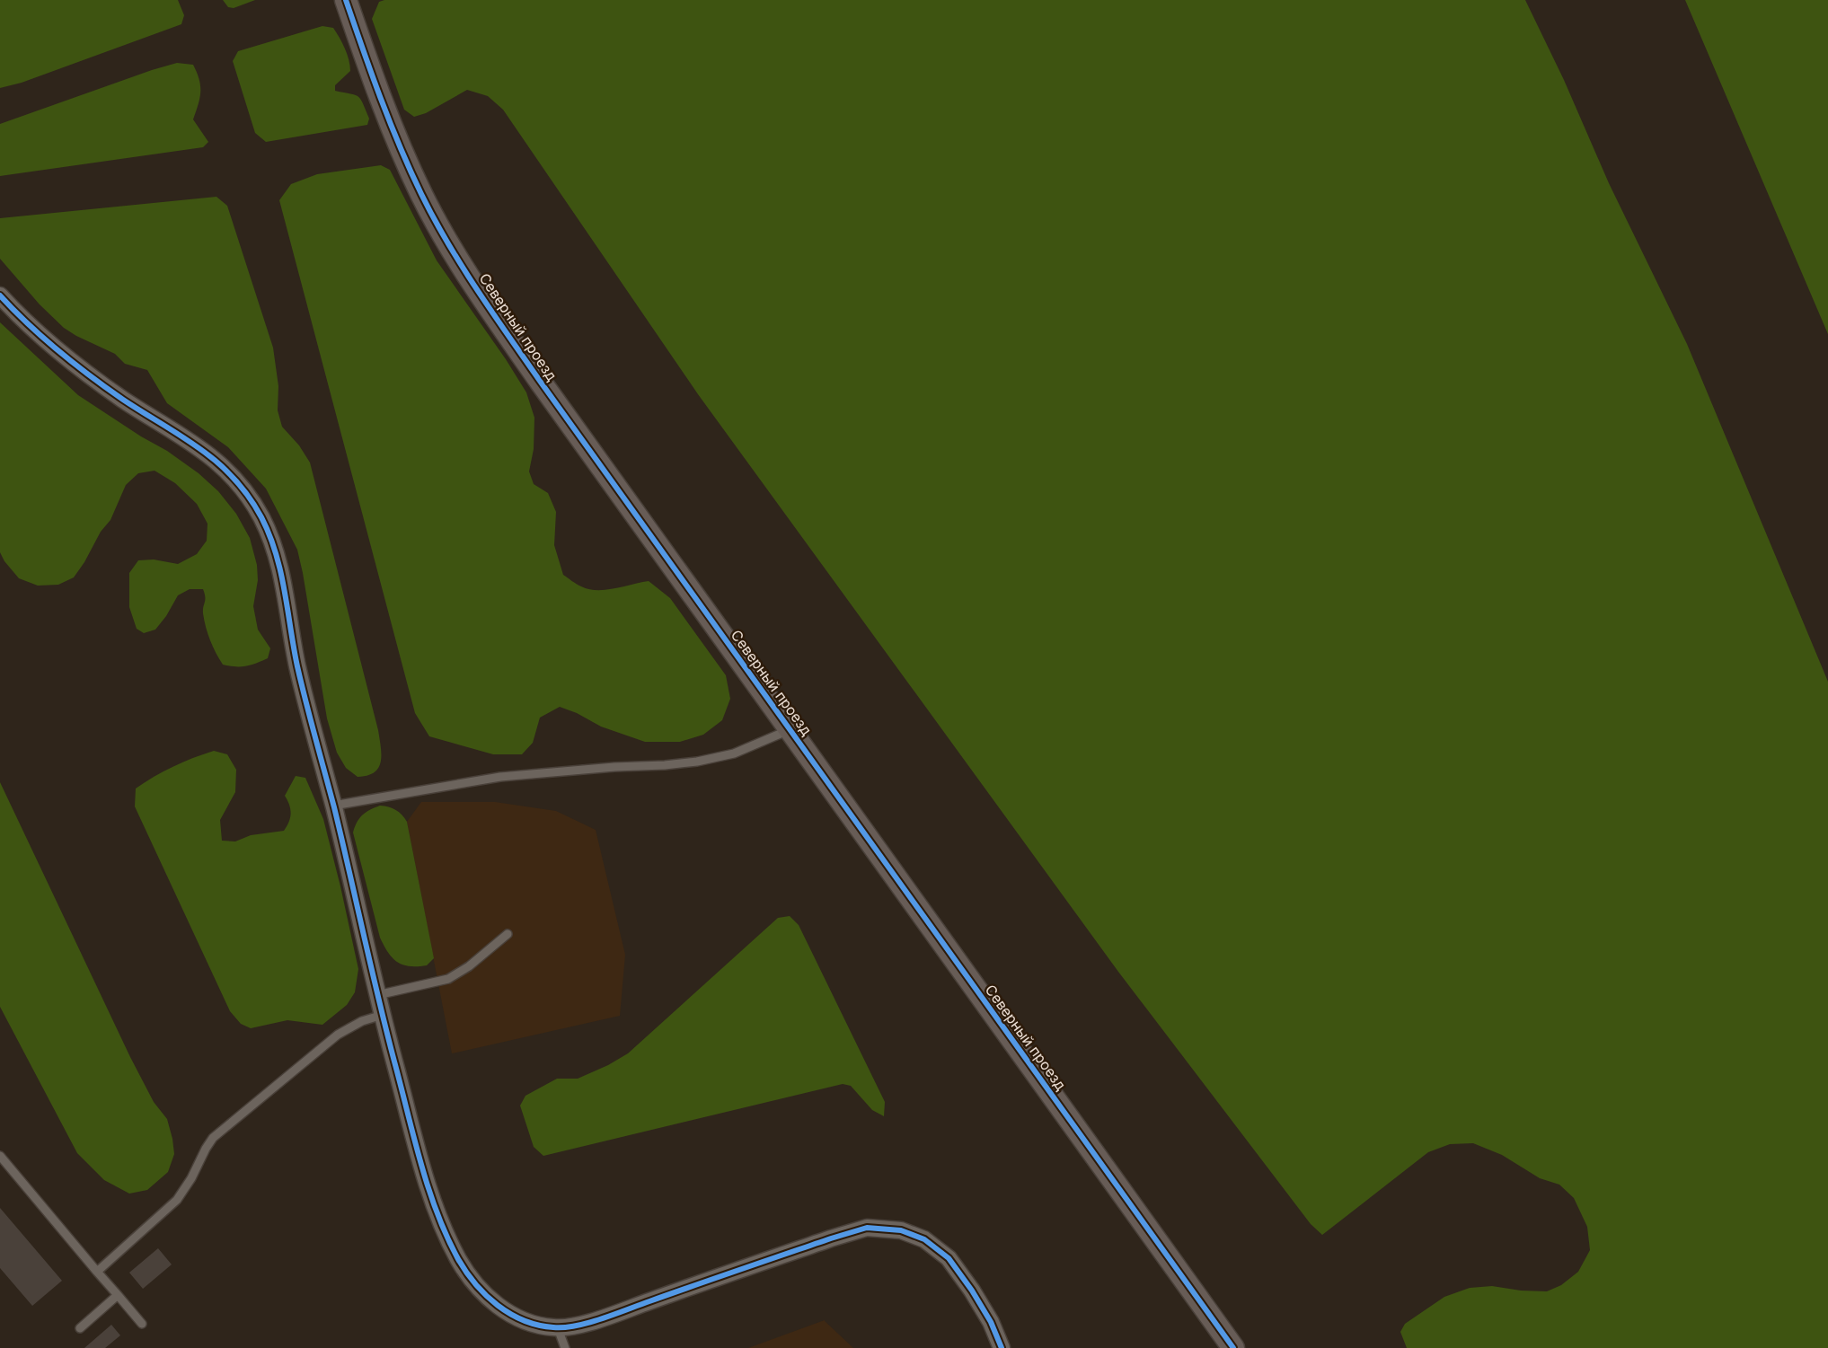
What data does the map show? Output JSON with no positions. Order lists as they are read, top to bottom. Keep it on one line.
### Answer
{"streets":{"street":["Северный проезд"]}}
